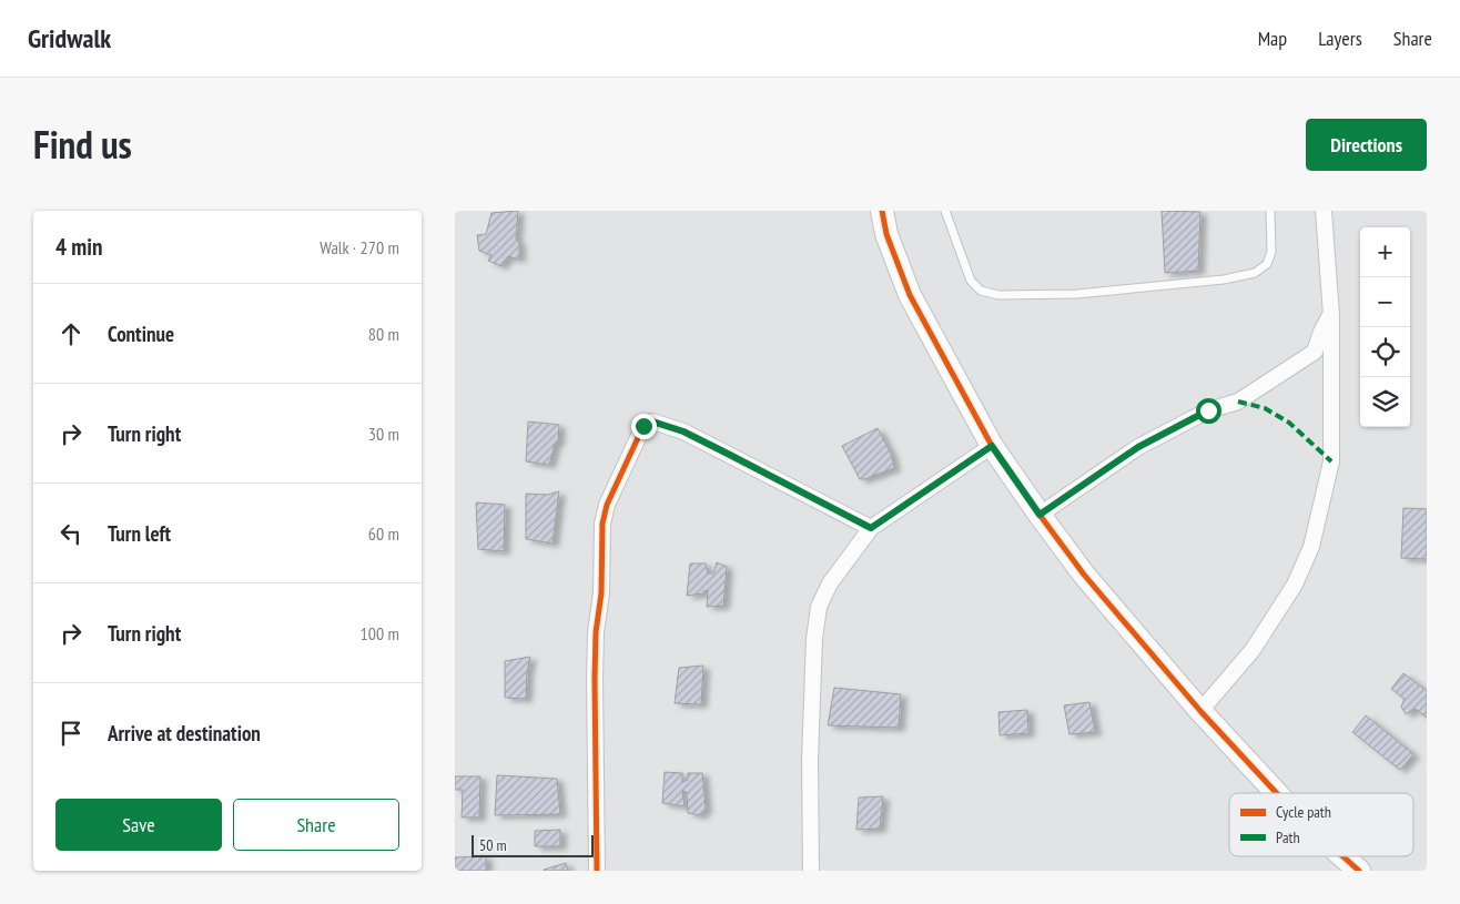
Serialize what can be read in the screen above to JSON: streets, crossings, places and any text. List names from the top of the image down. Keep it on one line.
{"legend":["Cycle path","Path"],"scale_bar":"50 m","page":{"header":"Gridwalk","nav":["Map","Layers","Share"],"title":"Find us","buttons":["Directions",["Save","Share"]],"heading":["4 min","Walk · 270 m"],"map_buttons":["+","−"],"list":[["Continue","80 m"],["Turn right","30 m"],["Turn left","60 m"],["Turn right","100 m"],"Arrive at destination"],"scale":"50 m"}}
